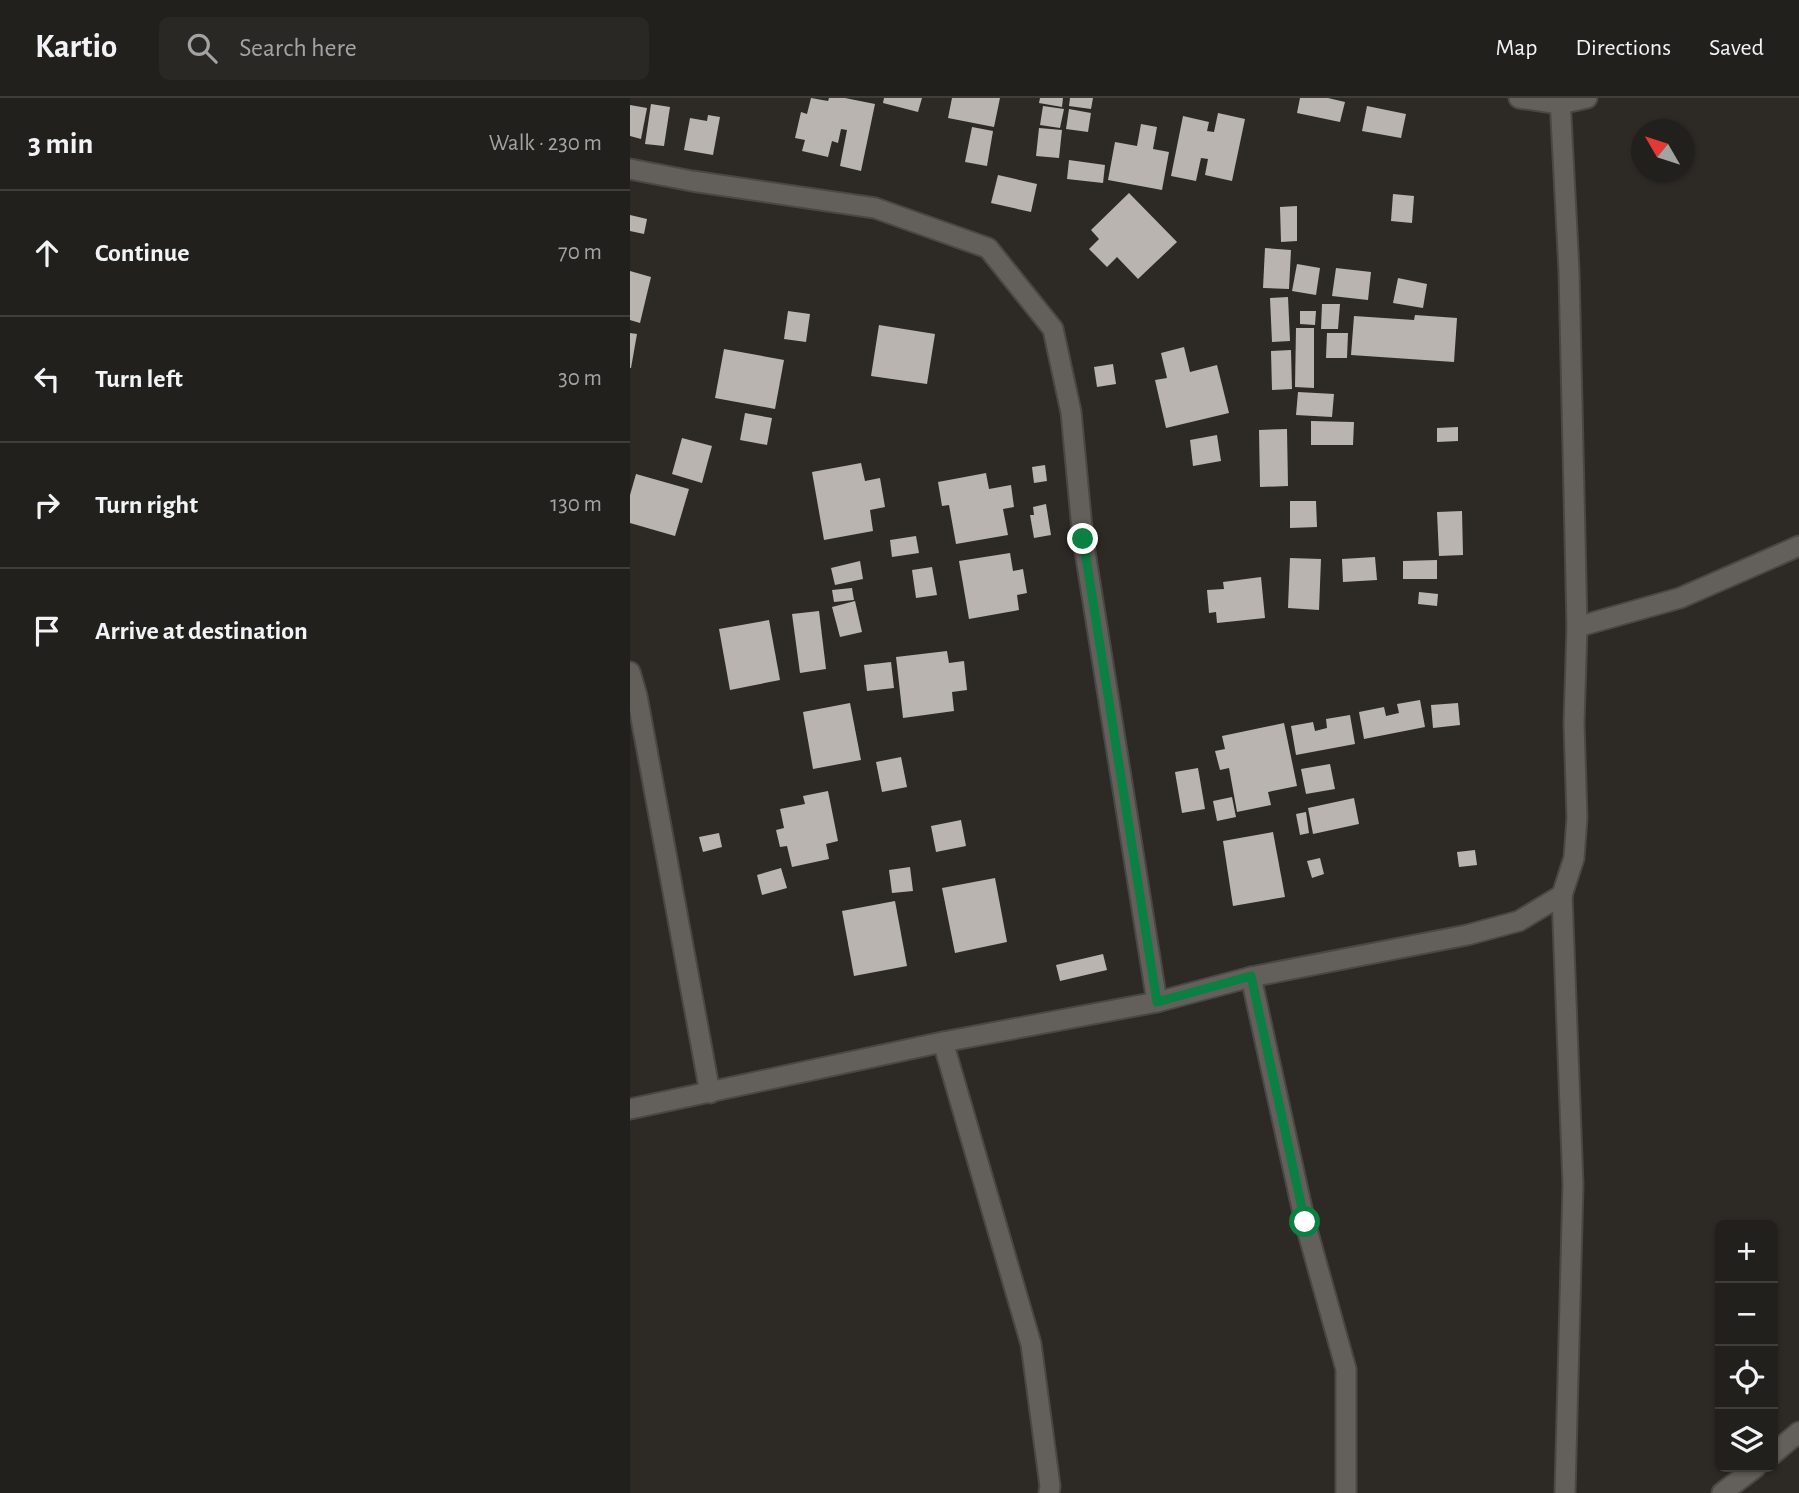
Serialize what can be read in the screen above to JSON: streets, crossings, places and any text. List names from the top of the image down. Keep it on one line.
{"north":"top left","page":{"header":"Kartio","search":"Search here","nav":["Map","Directions","Saved"],"heading":["3 min","Walk · 230 m"],"list":[["Continue","70 m"],["Turn left","30 m"],["Turn right","130 m"],"Arrive at destination"],"map_buttons":["+","−"]}}
